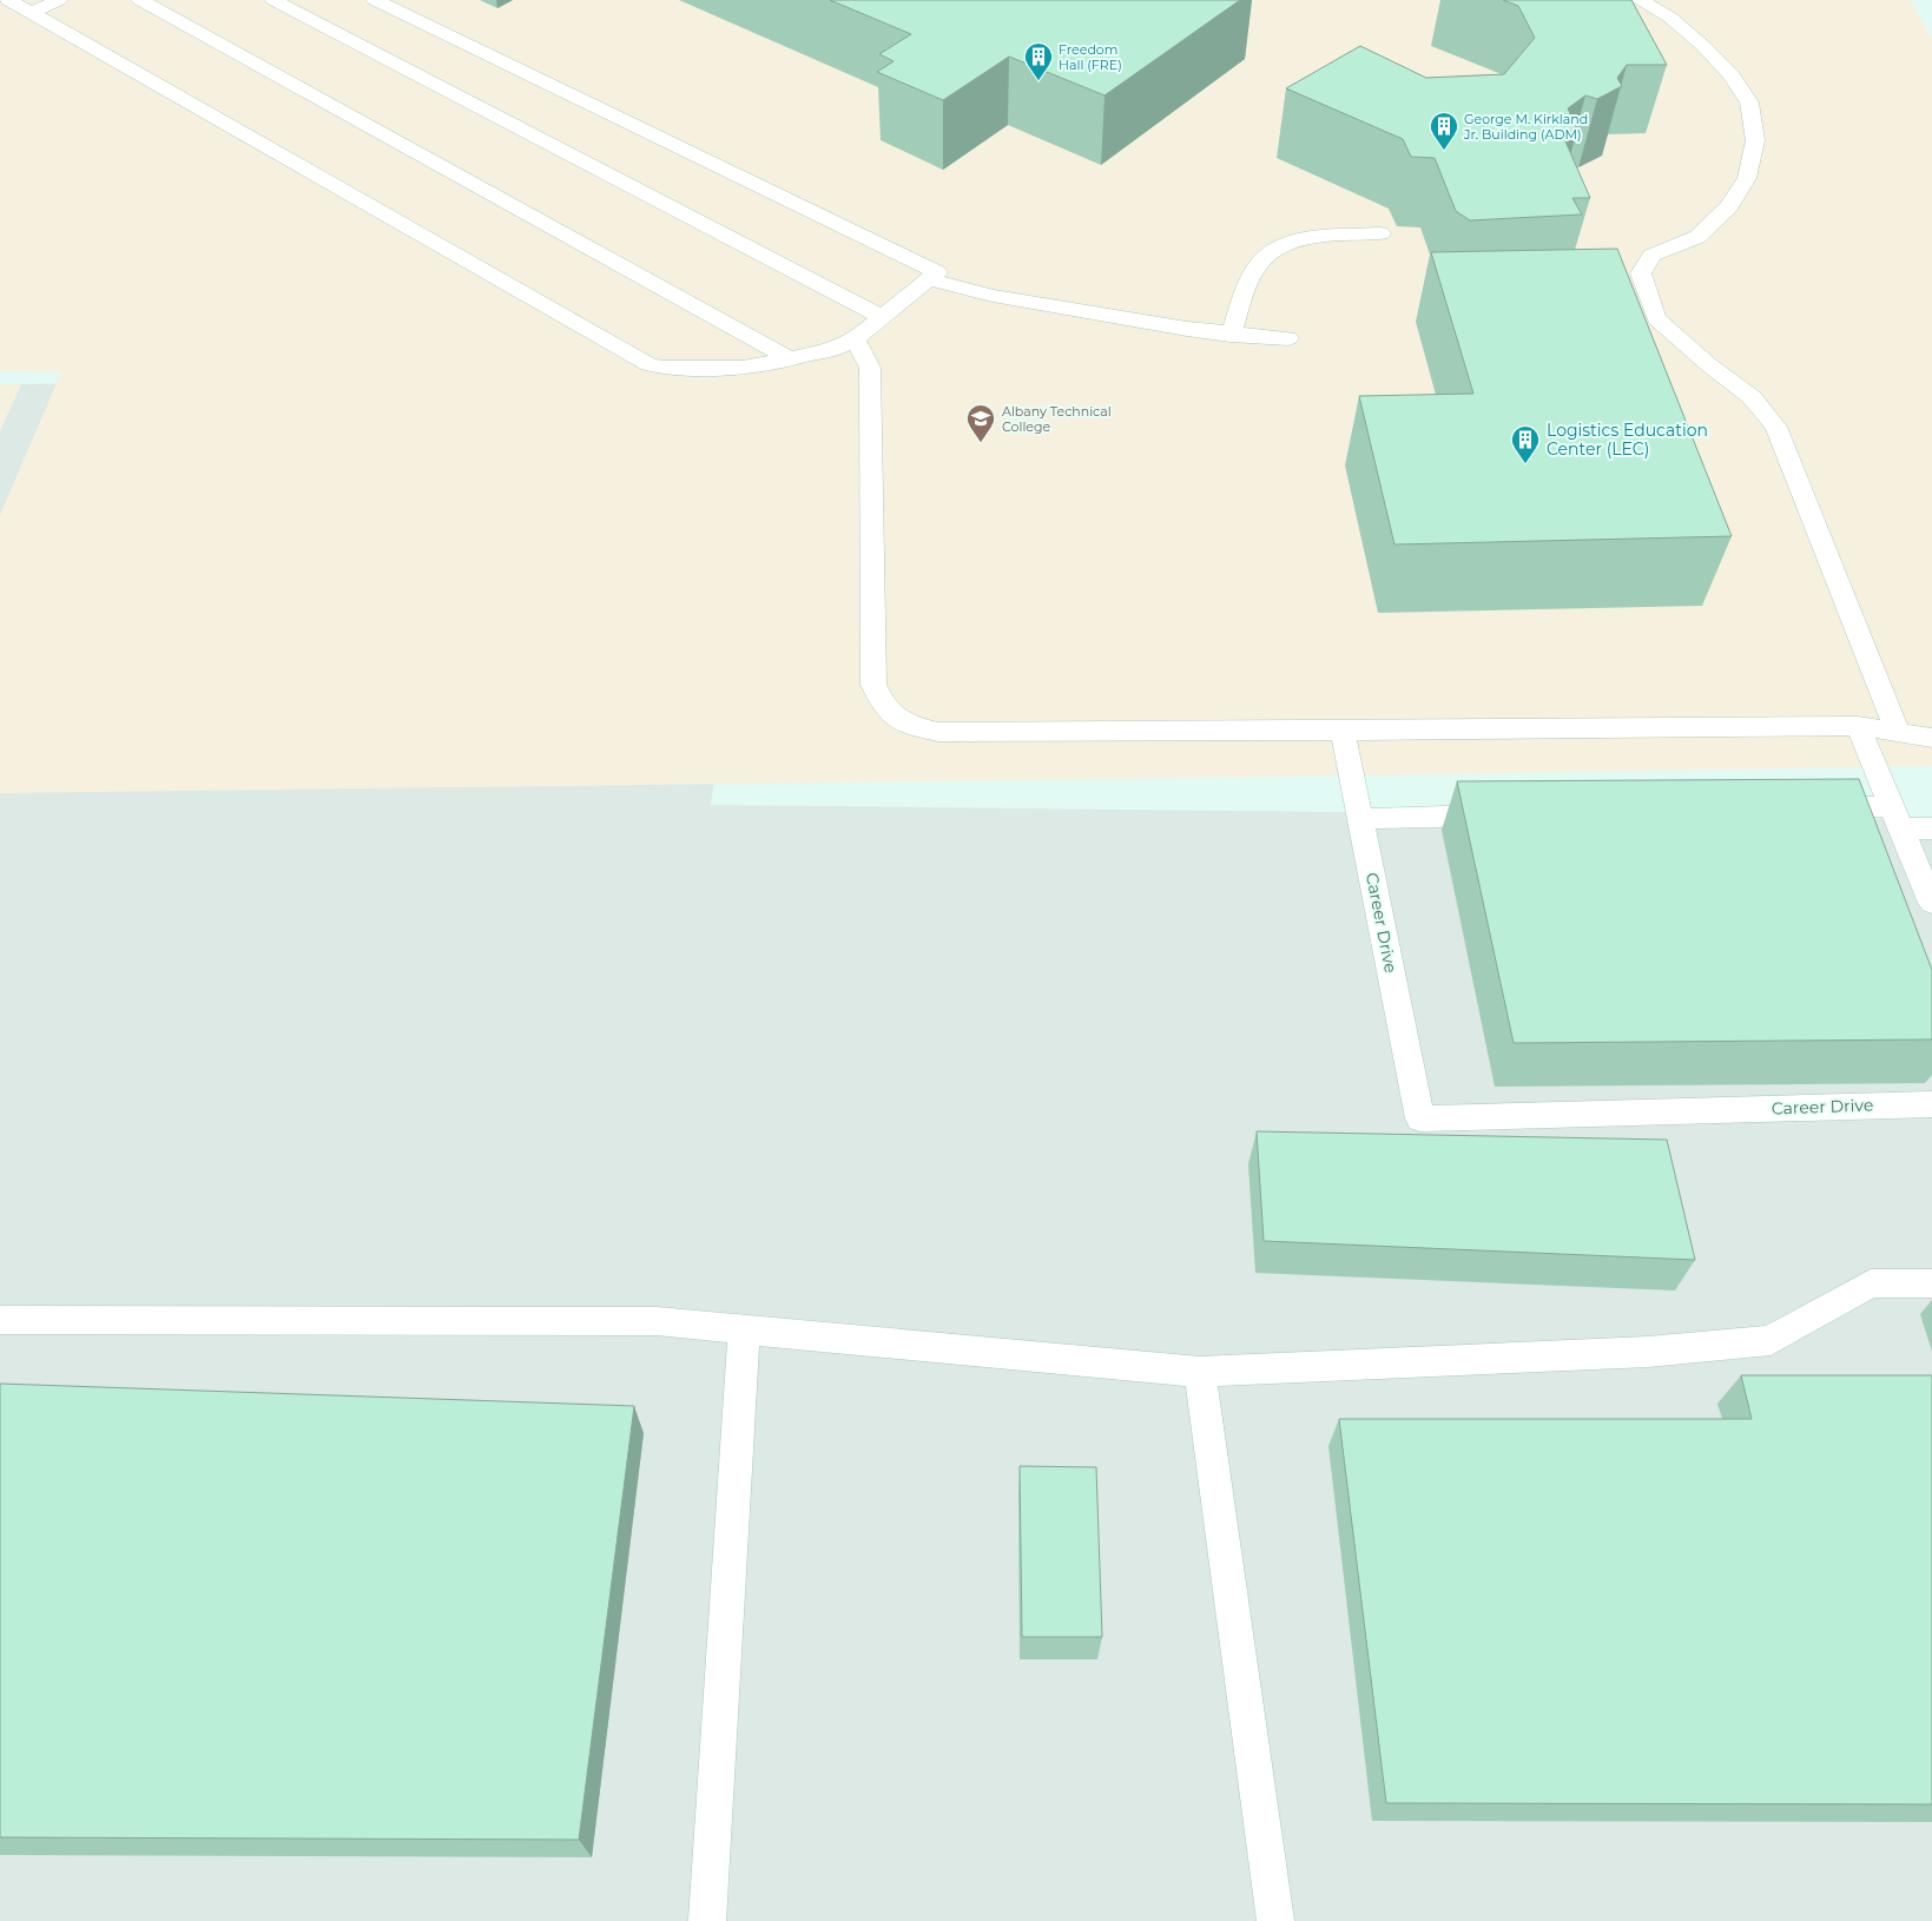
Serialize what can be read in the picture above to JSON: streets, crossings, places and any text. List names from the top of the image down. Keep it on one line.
{"streets":{"lane":["Career Drive"]},"places":{"building":["Freedom Hall (FRE)","George M. Kirkland Jr. Building (ADM)","Logistics Education Center (LEC)"],"school or university":["Albany Technical College"]}}
